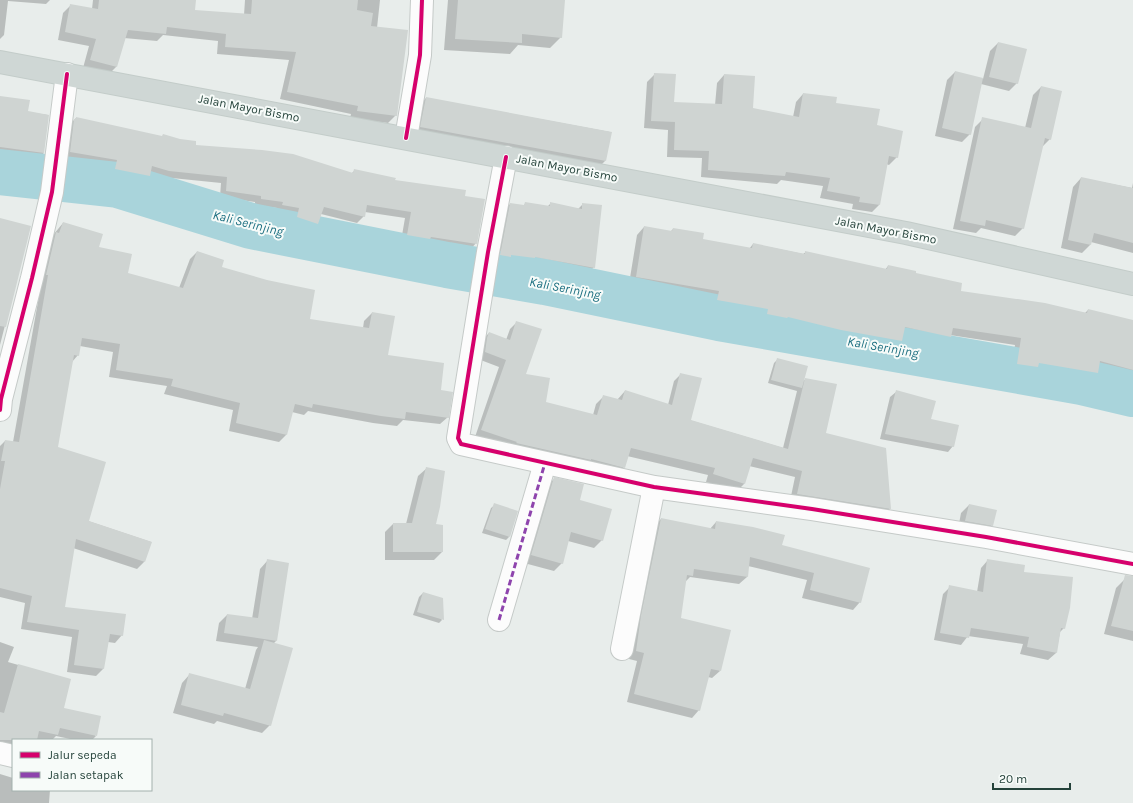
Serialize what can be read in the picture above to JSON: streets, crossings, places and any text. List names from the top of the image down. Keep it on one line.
{"streets":{"main road":["Jalan Mayor Bismo"]},"water":["Kali Serinjing"],"legend":["Jalur sepeda","Jalan setapak"],"scale_bar":"20 m"}
